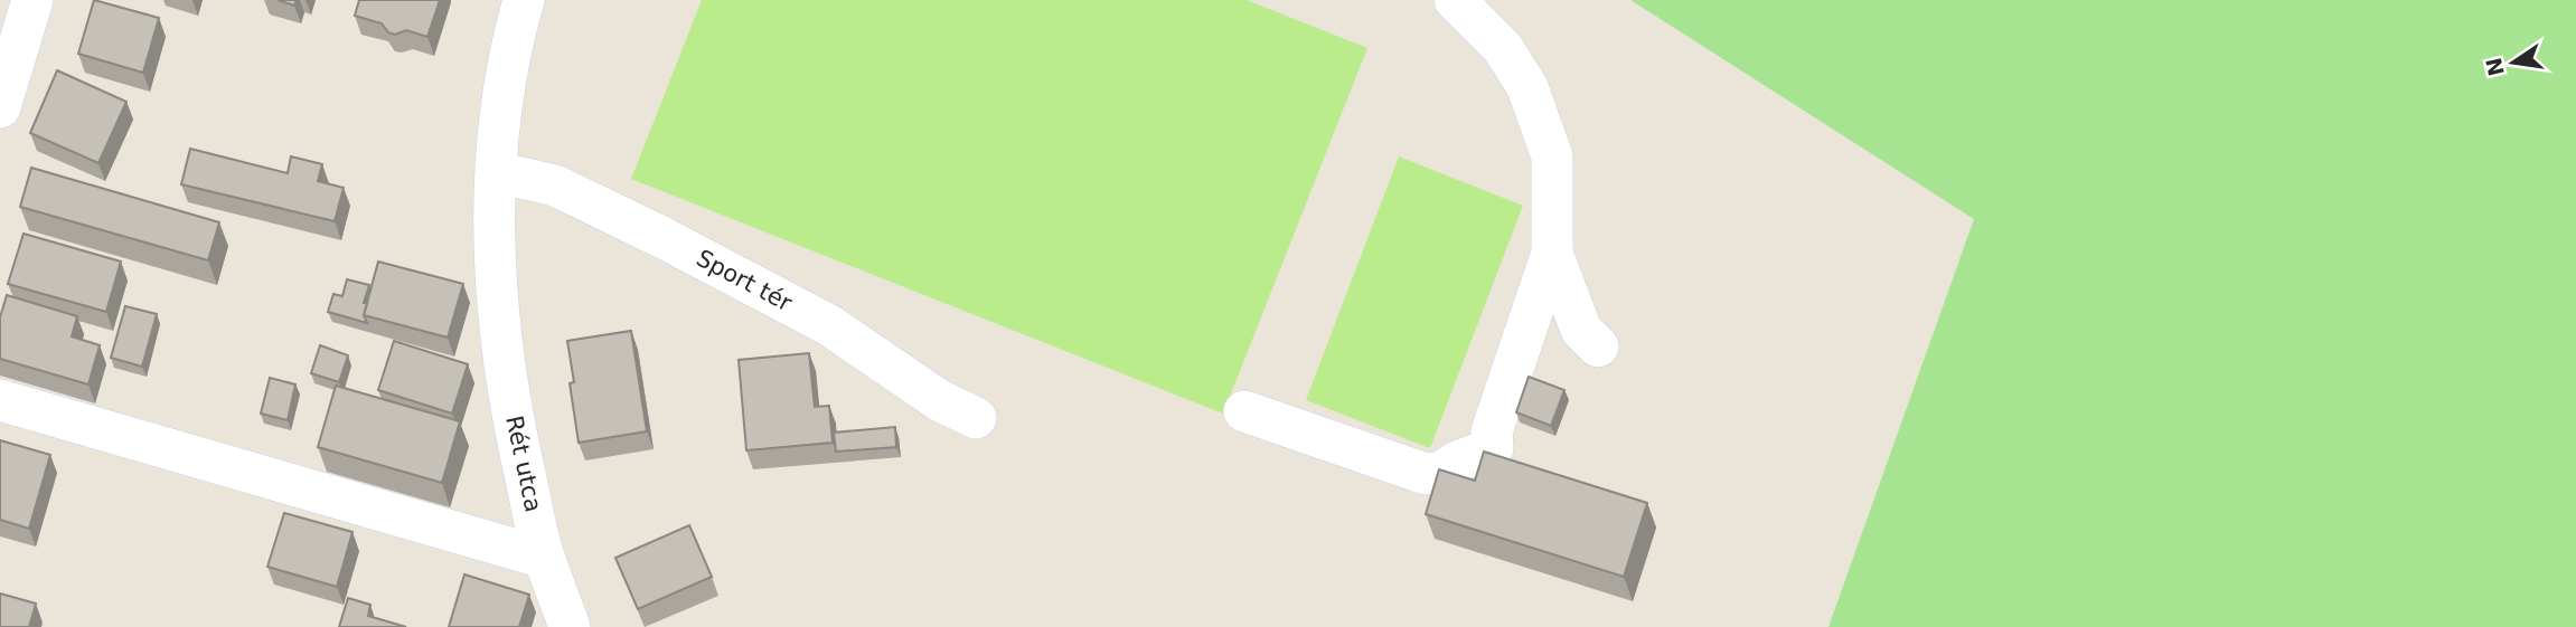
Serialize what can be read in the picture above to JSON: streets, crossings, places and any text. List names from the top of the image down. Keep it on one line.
{"streets":{"street":["Sport tér","Rét utca"]},"crossings":[["Sport tér","Rét utca"]],"north":"left"}
